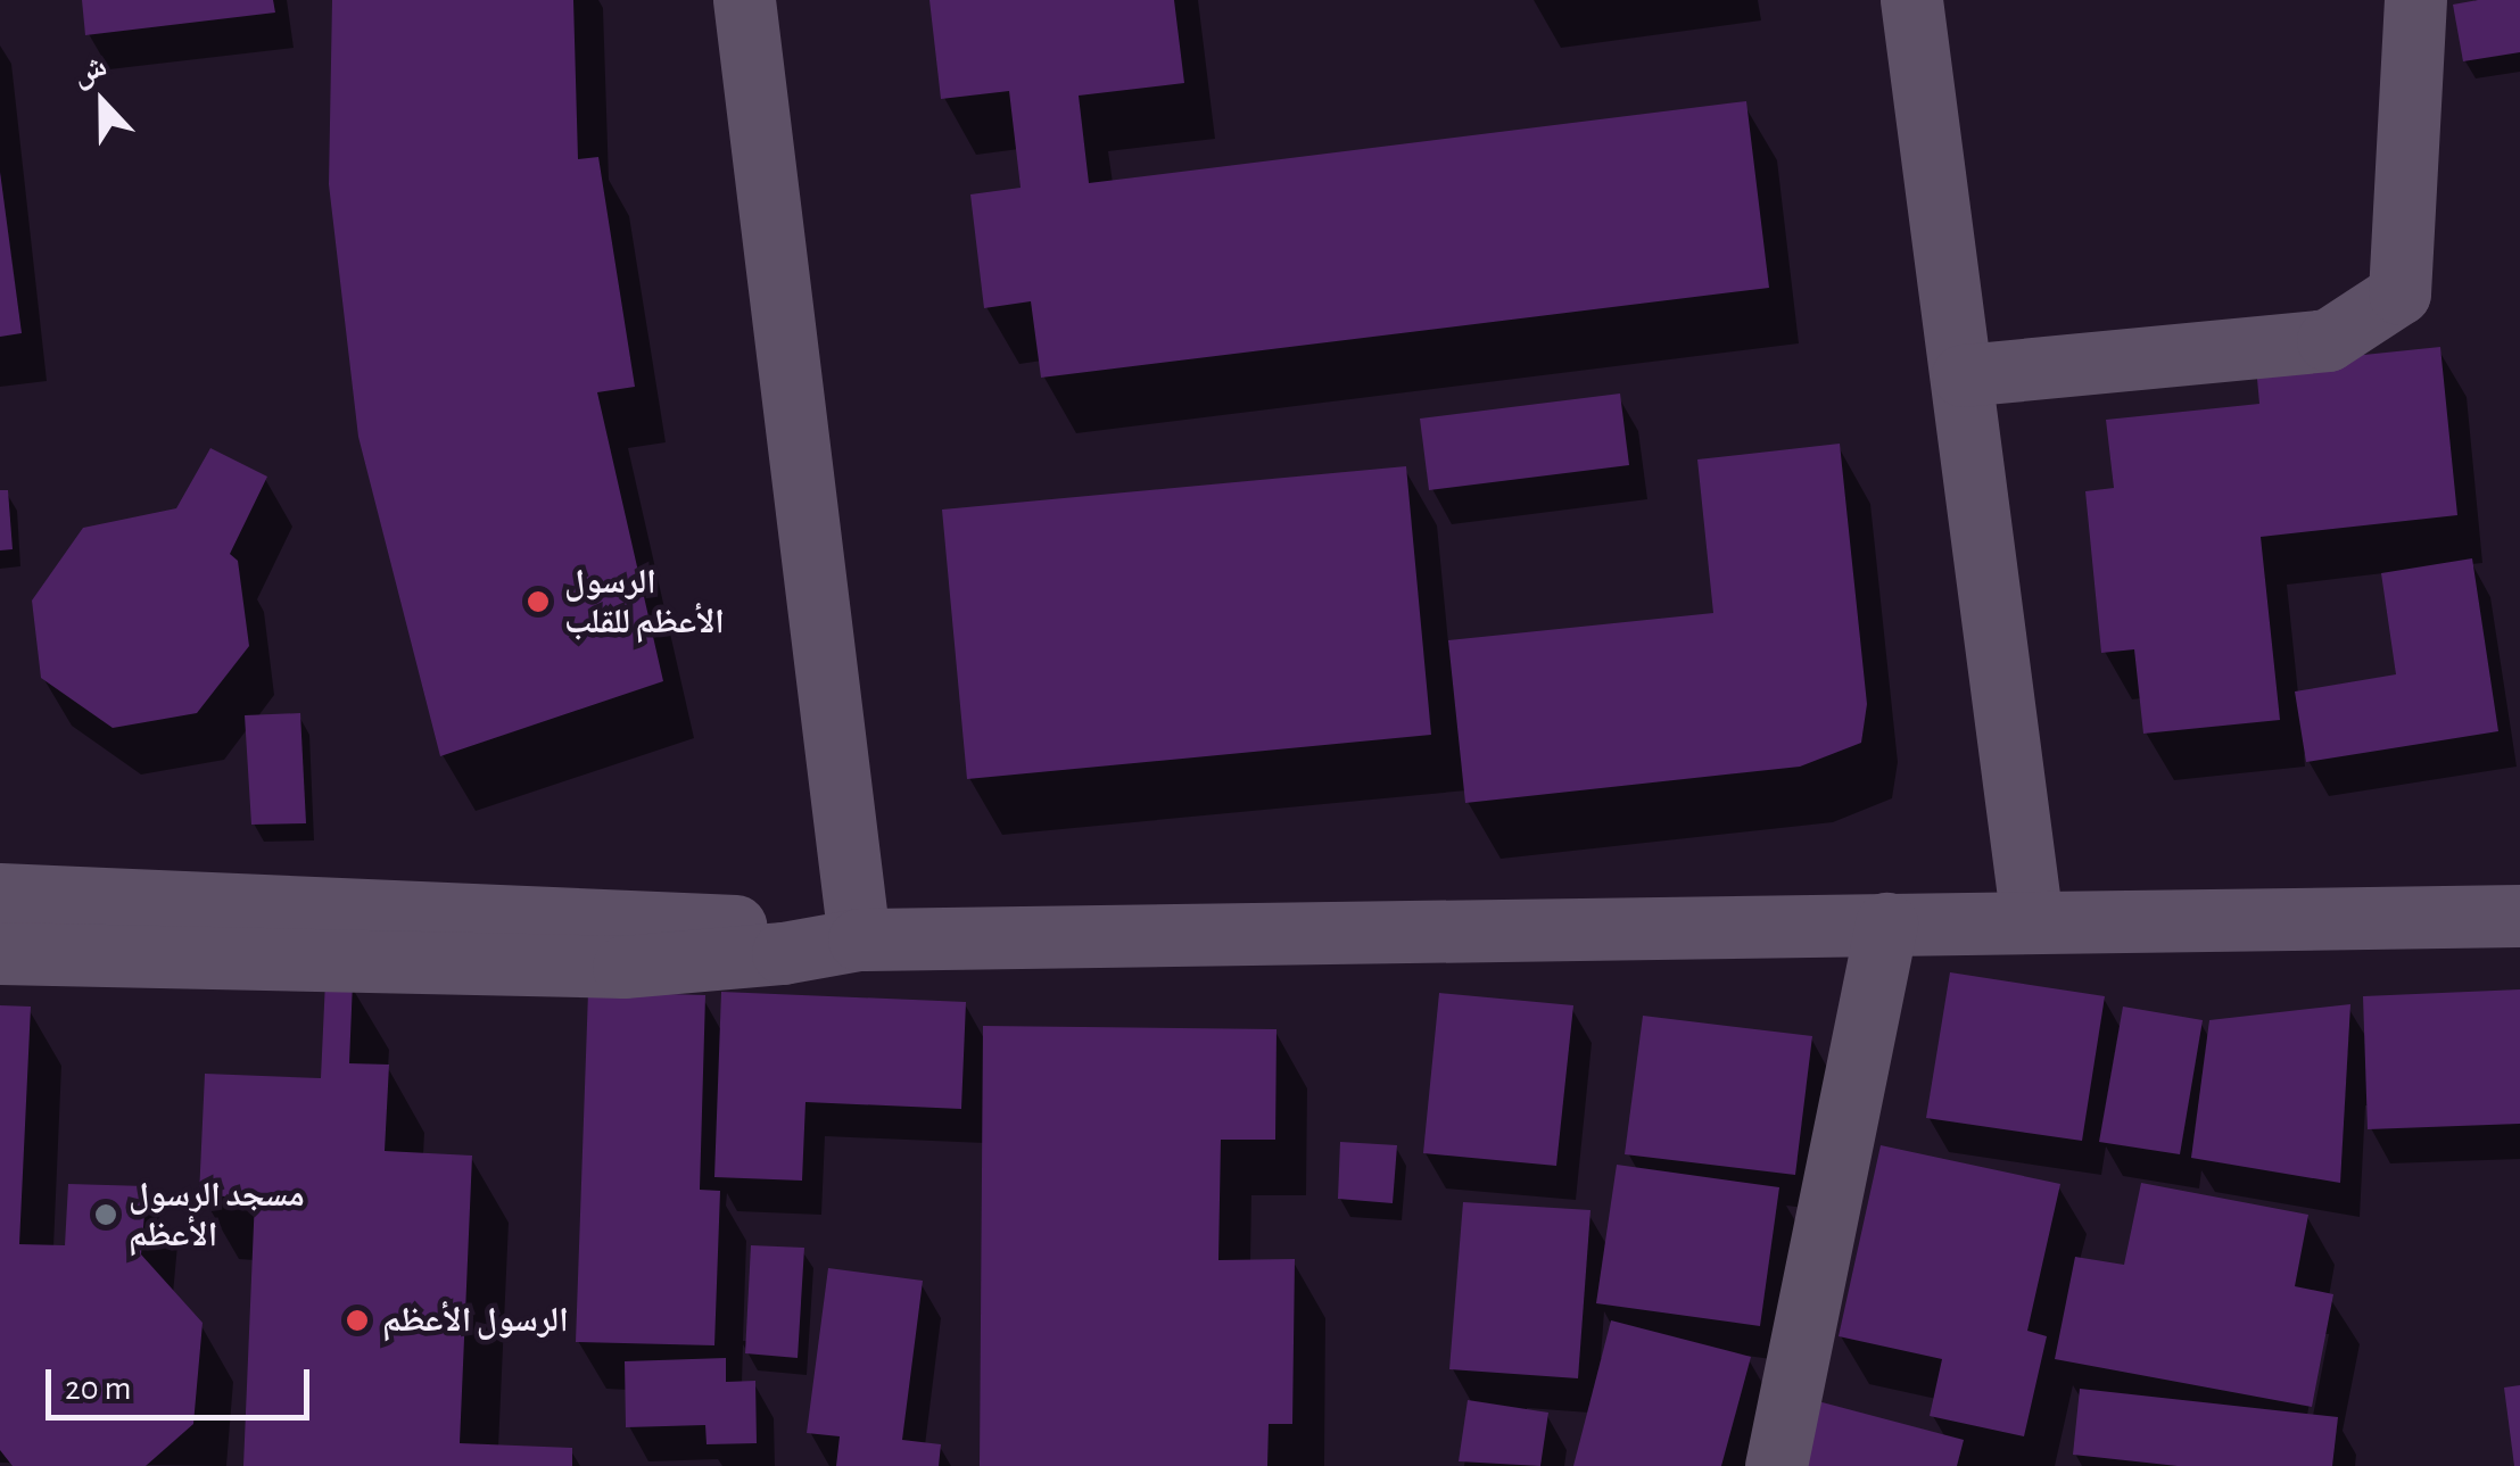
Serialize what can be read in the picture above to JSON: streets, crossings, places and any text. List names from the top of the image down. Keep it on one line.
{"places":["الرسول الأعظم للقلب","مسجد الرسول الأعظم","الرسول الأعظم"],"scale_bar":"20 m","north":"top"}
